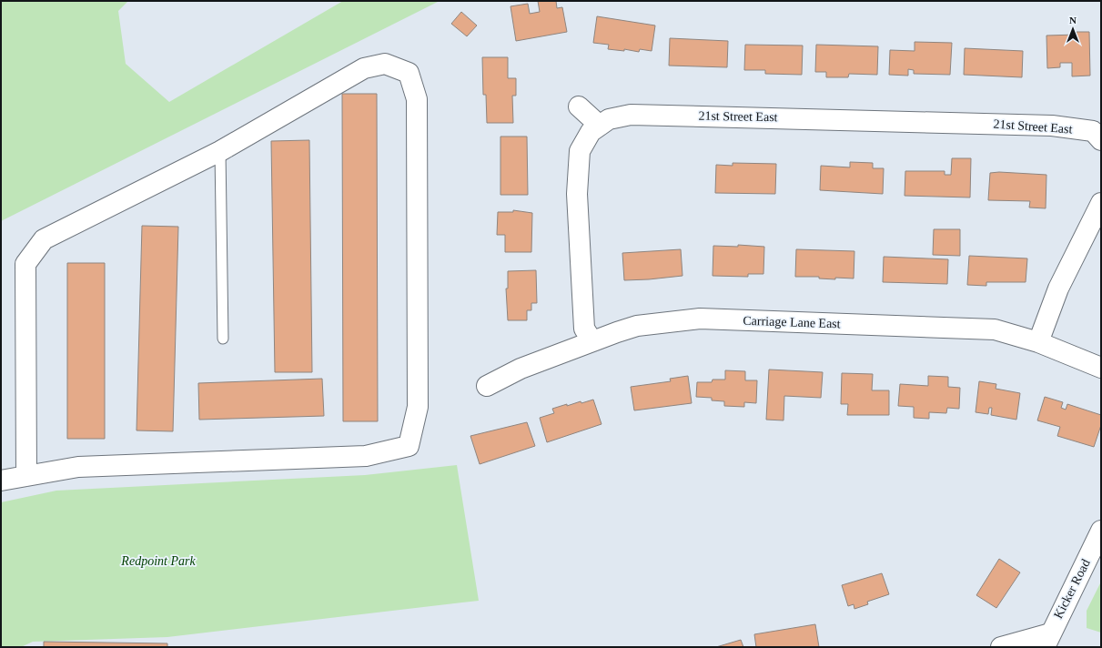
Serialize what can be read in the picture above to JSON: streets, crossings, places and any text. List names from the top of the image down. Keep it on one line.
{"streets":{"street":["21st Street East","Carriage Lane East","Kicker Road"]},"crossings":[["21st Street East","Carriage Lane East"]],"parks":["Redpoint Park"],"north":"top"}
